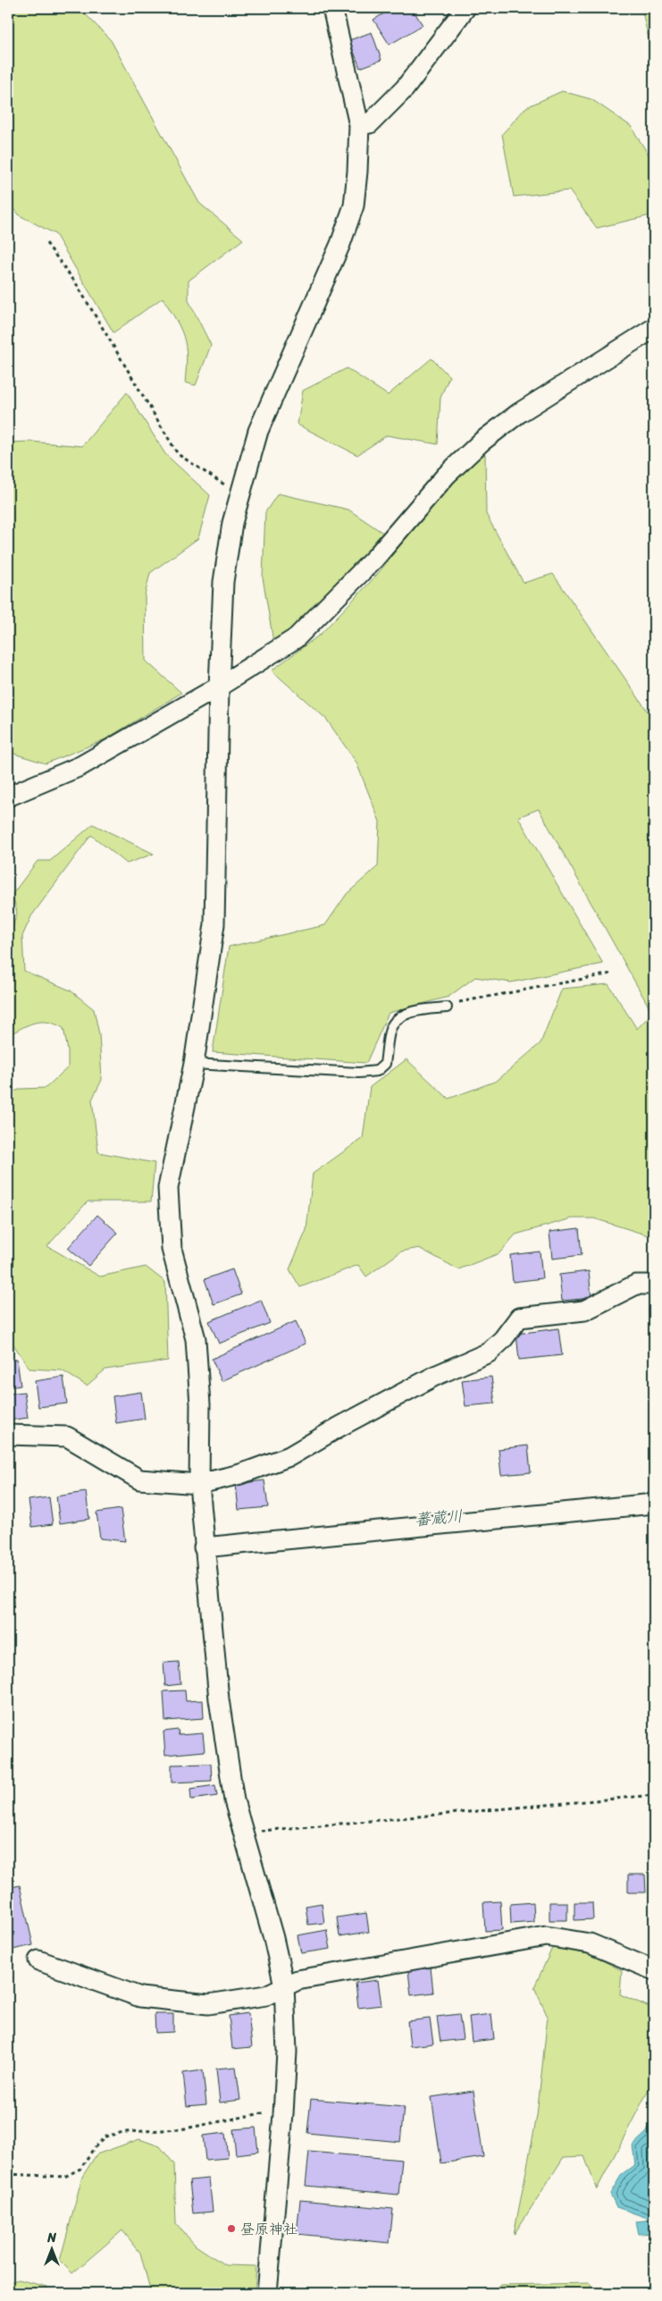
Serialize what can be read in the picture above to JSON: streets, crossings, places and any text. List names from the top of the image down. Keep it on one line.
{"water":["蕃蔵川"],"places":["昼原神社"],"north":"top"}
